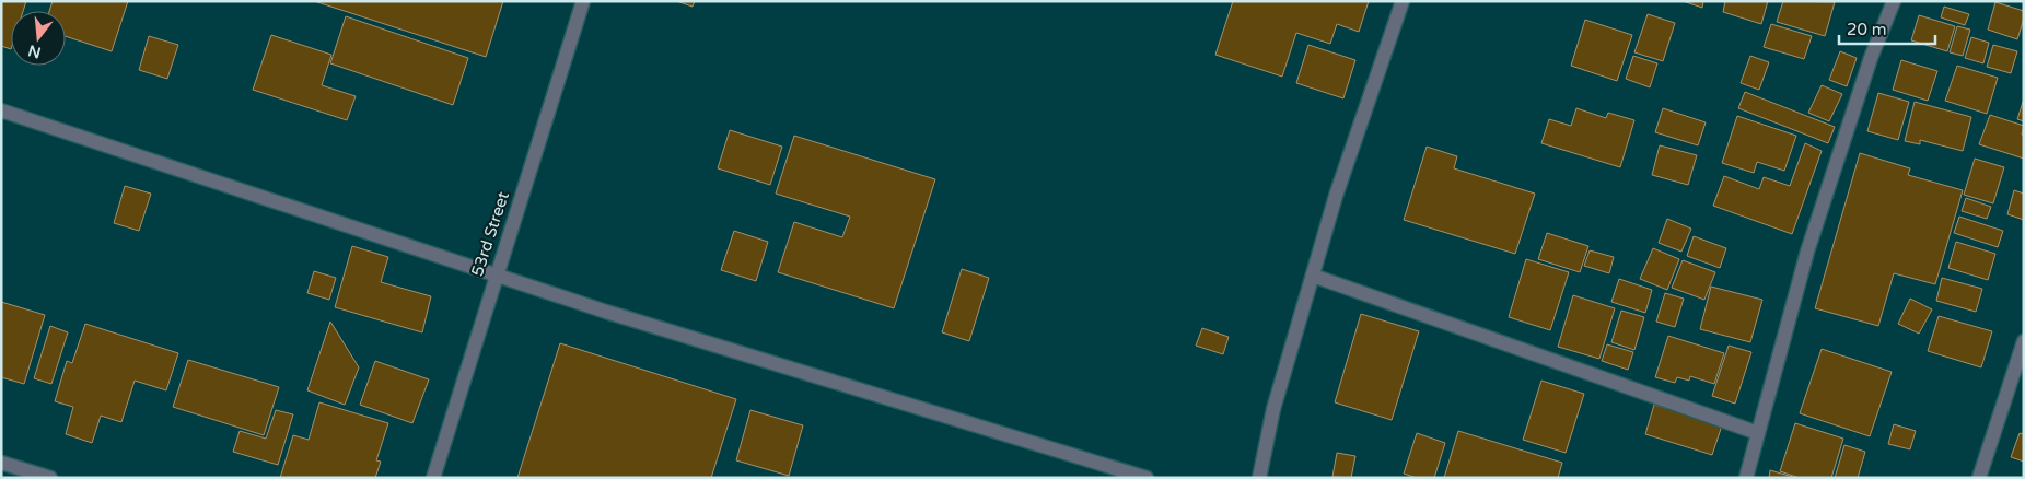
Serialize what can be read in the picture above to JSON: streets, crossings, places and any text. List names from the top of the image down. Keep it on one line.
{"streets":{"street":["53rd Street"]},"scale_bar":"20 m","north":"bottom"}
